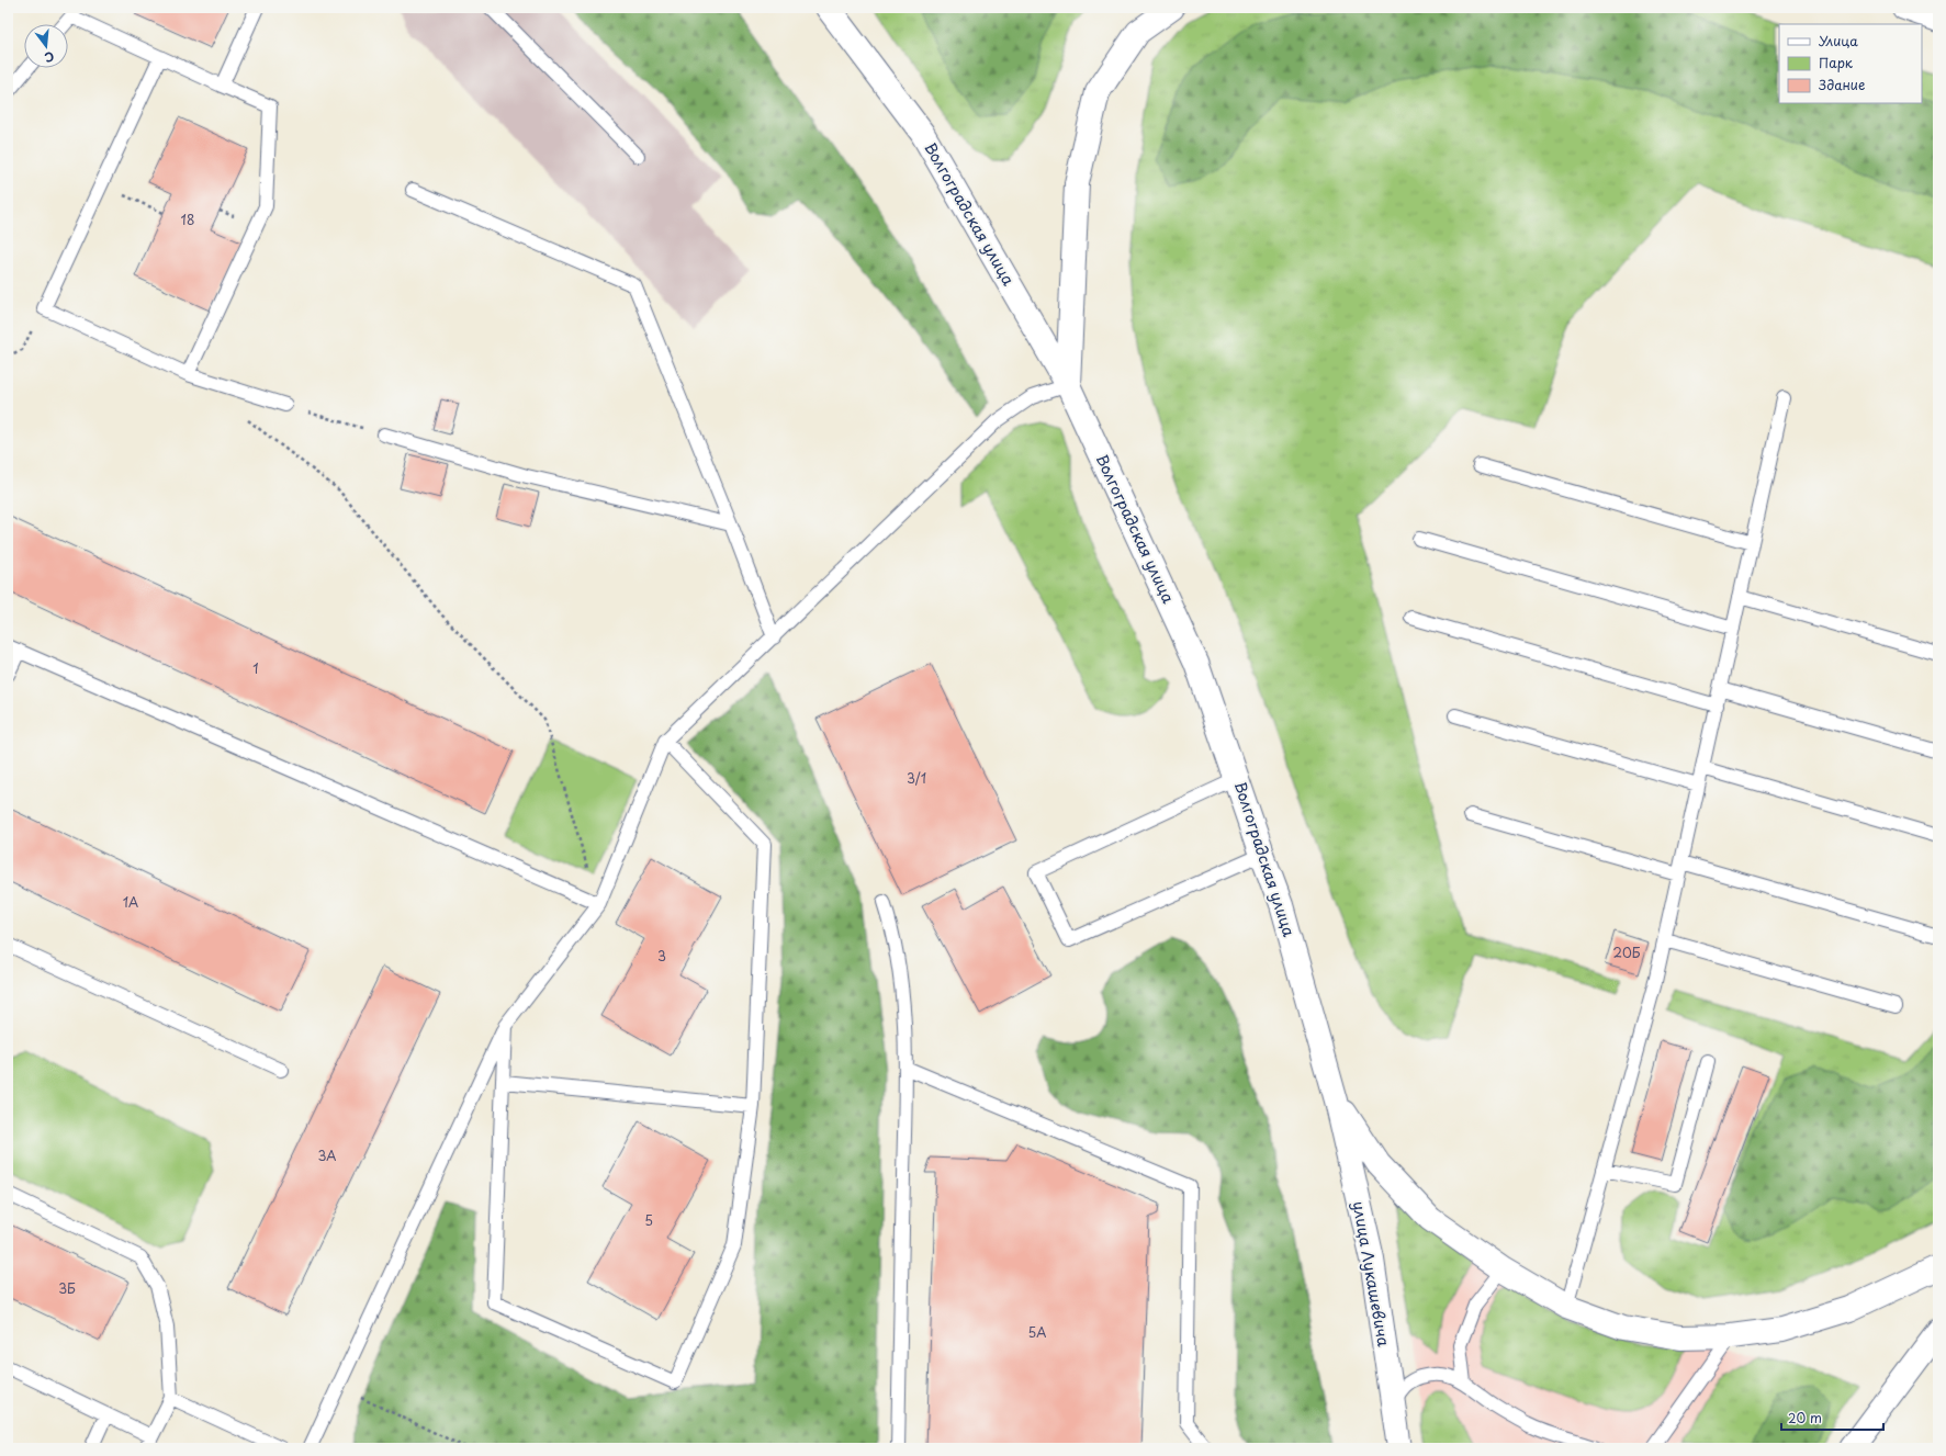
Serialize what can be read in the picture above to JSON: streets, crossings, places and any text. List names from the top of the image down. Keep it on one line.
{"streets":{"main road":["Волгоградская улица","улица Лукашевича"]},"crossings":[["Волгоградская улица","улица Лукашевича"]],"house_numbers":["18","1","3/1","1А","20Б","3","3А","5","3Б","5А"],"legend":["Улица","Парк","Здание"],"scale_bar":"20 m","north":"bottom"}
